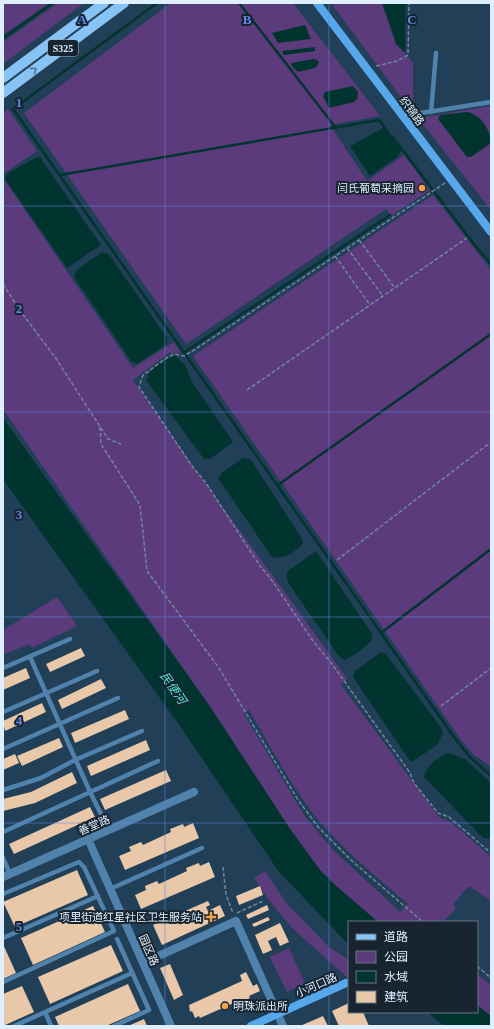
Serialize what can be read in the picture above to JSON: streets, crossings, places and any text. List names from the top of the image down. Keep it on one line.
{"streets":{"main road":["S325"],"street":["织锦路","善堂路","园区路","小河口路"]},"crossings":[["善堂路","园区路"]],"water":["民便河"],"places":{"other":["闫氏葡萄采摘园","明珠派出所"],"health":["项里街道红星社区卫生服务站"]},"legend":["道路","公园","水域","建筑"],"grid":{"columns":["A","B","C"],"rows":["1","2","3","4","5"]}}
